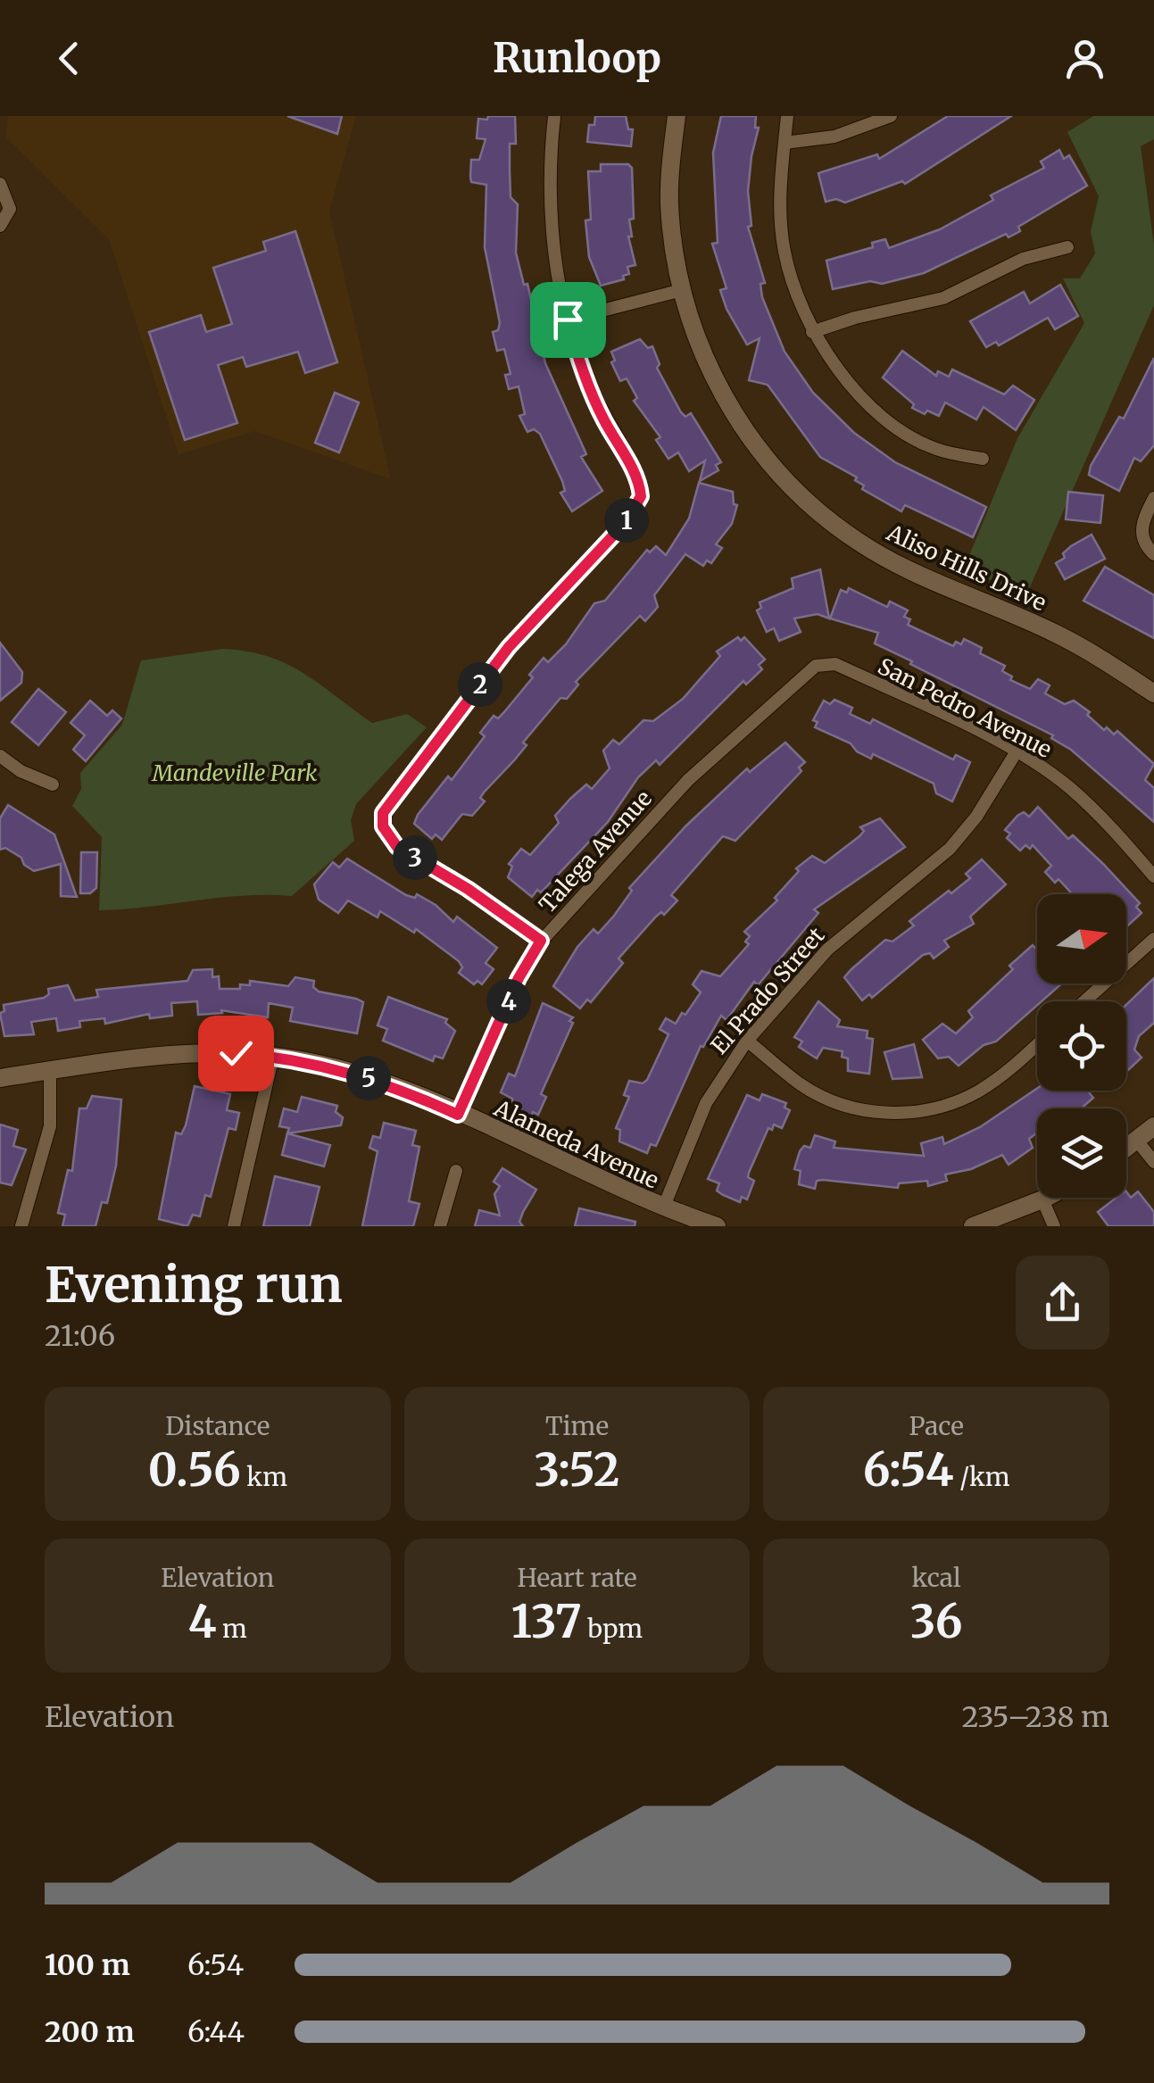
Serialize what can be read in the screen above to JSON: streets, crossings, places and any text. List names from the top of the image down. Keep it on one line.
{"streets":{"street":["Aliso Hills Drive","San Pedro Avenue","Talega Avenue","El Prado Street","Alameda Avenue"]},"crossings":[["San Pedro Avenue","Talega Avenue"],["San Pedro Avenue","El Prado Street"],["Talega Avenue","Alameda Avenue"],["El Prado Street","Alameda Avenue"]],"parks":["Mandeville Park"],"north":"right","page":{"header":"Runloop","pins":["1","2","3","4","5"],"heading":["Evening run","21:06"],"stats":[["Distance","0.56 km"],["Time","3:52"],["Pace","6:54 /km"],["Elevation","4 m"],["Heart rate","137 bpm"],["kcal","36"]],"chart":["Elevation","235–238 m"],"list":[{"name":"100 m","note":"6:54"},{"name":"200 m","note":"6:44"}]}}
